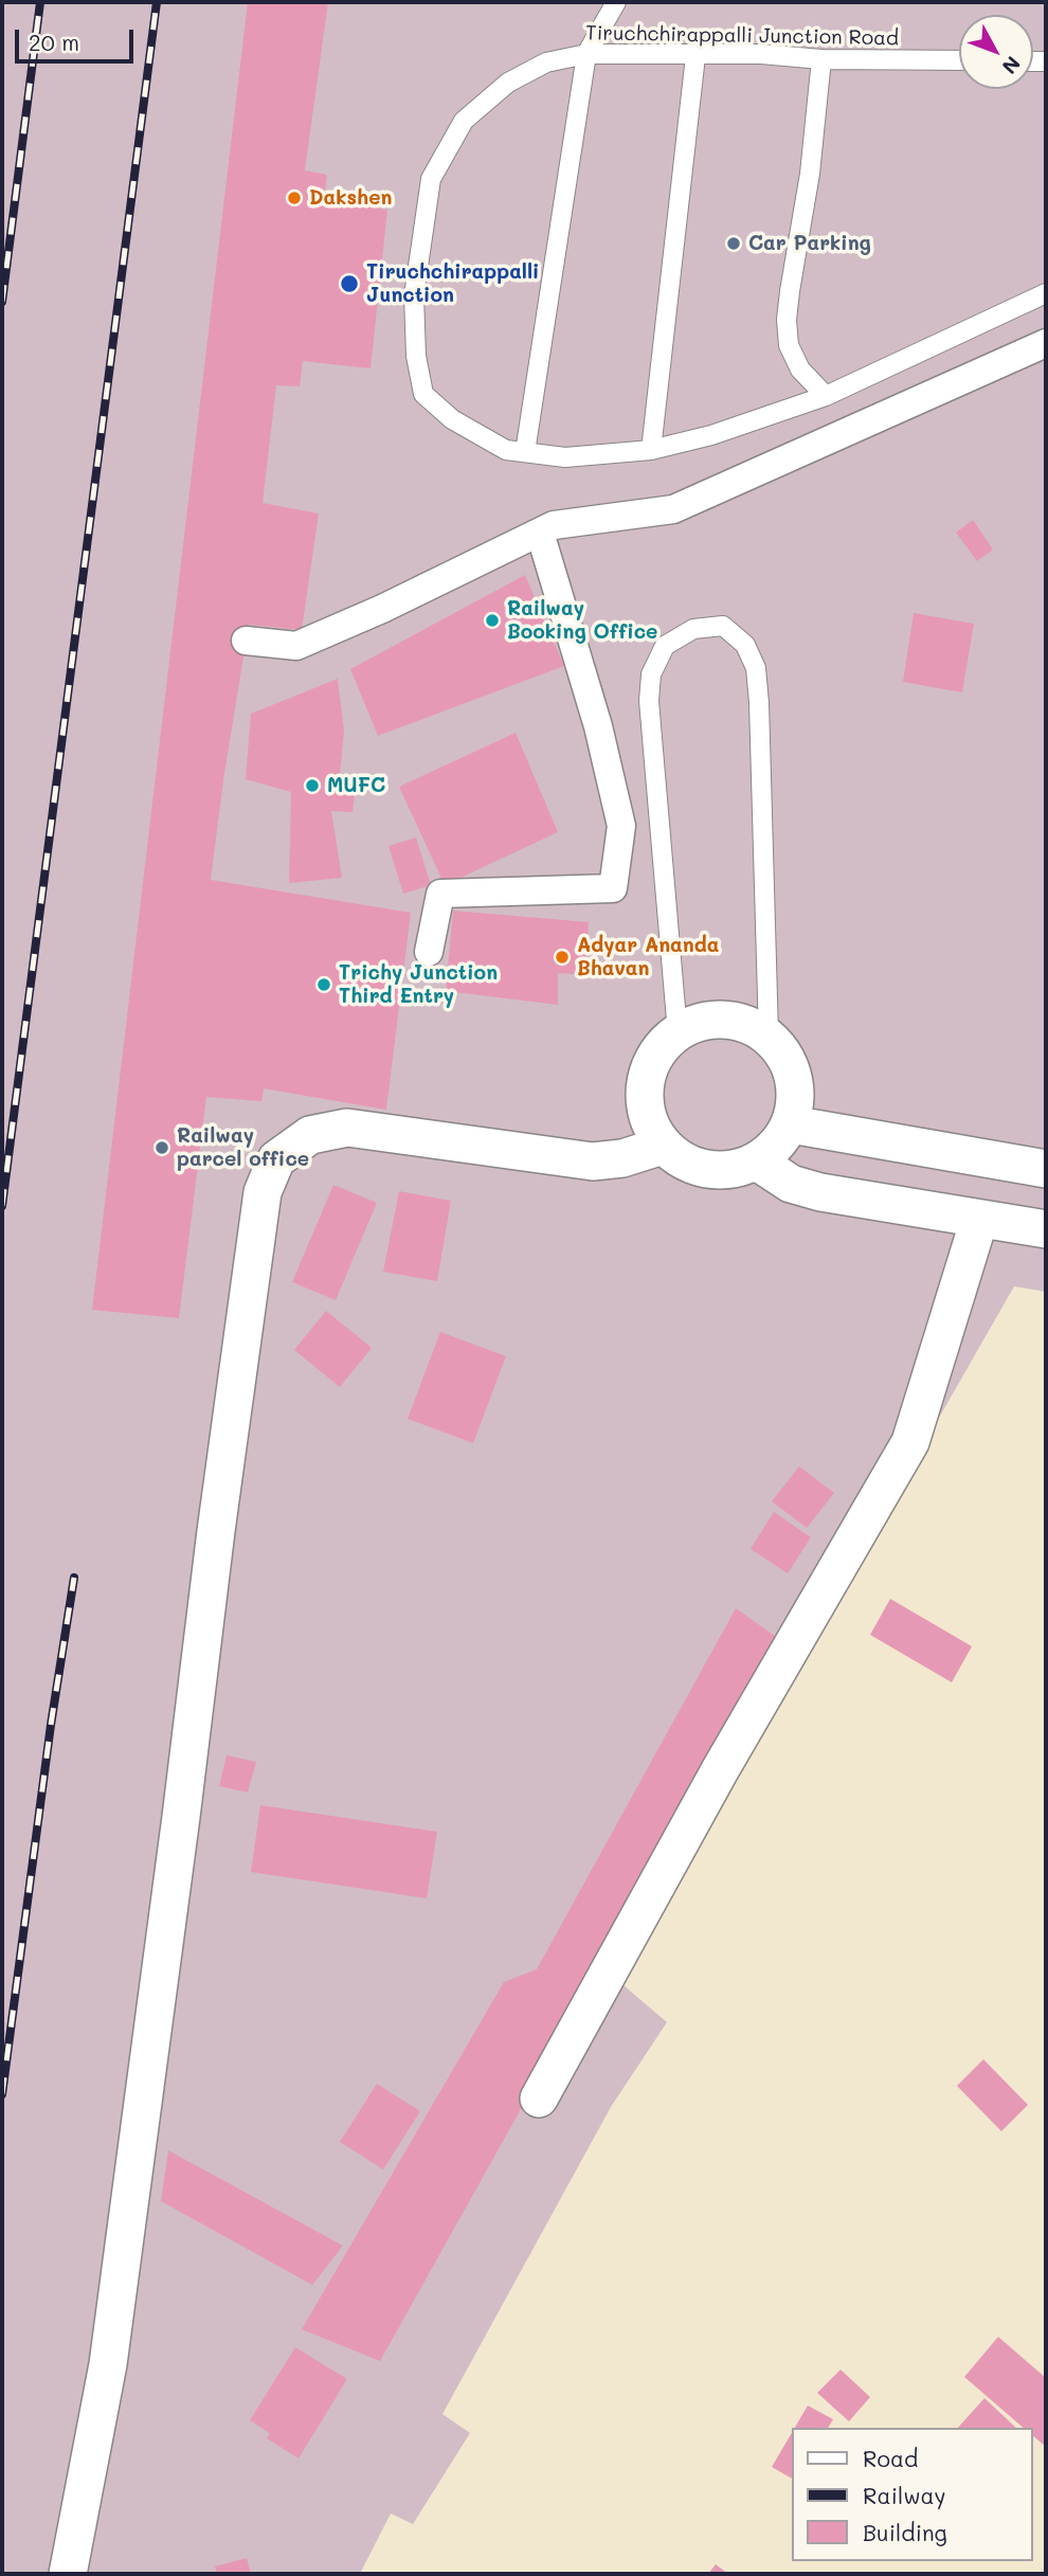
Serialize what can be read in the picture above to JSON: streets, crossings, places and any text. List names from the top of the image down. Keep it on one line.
{"streets":{"lane":["Tiruchchirappalli Junction Road"]},"places":["Dakshen","Car Parking","Tiruchchirappalli Junction","Railway Booking Office","MUFC","Adyar Ananda Bhavan","Trichy Junction Third Entry","Railway parcel office"],"legend":["Road","Railway","Building"],"scale_bar":"20 m","north":"bottom right"}
